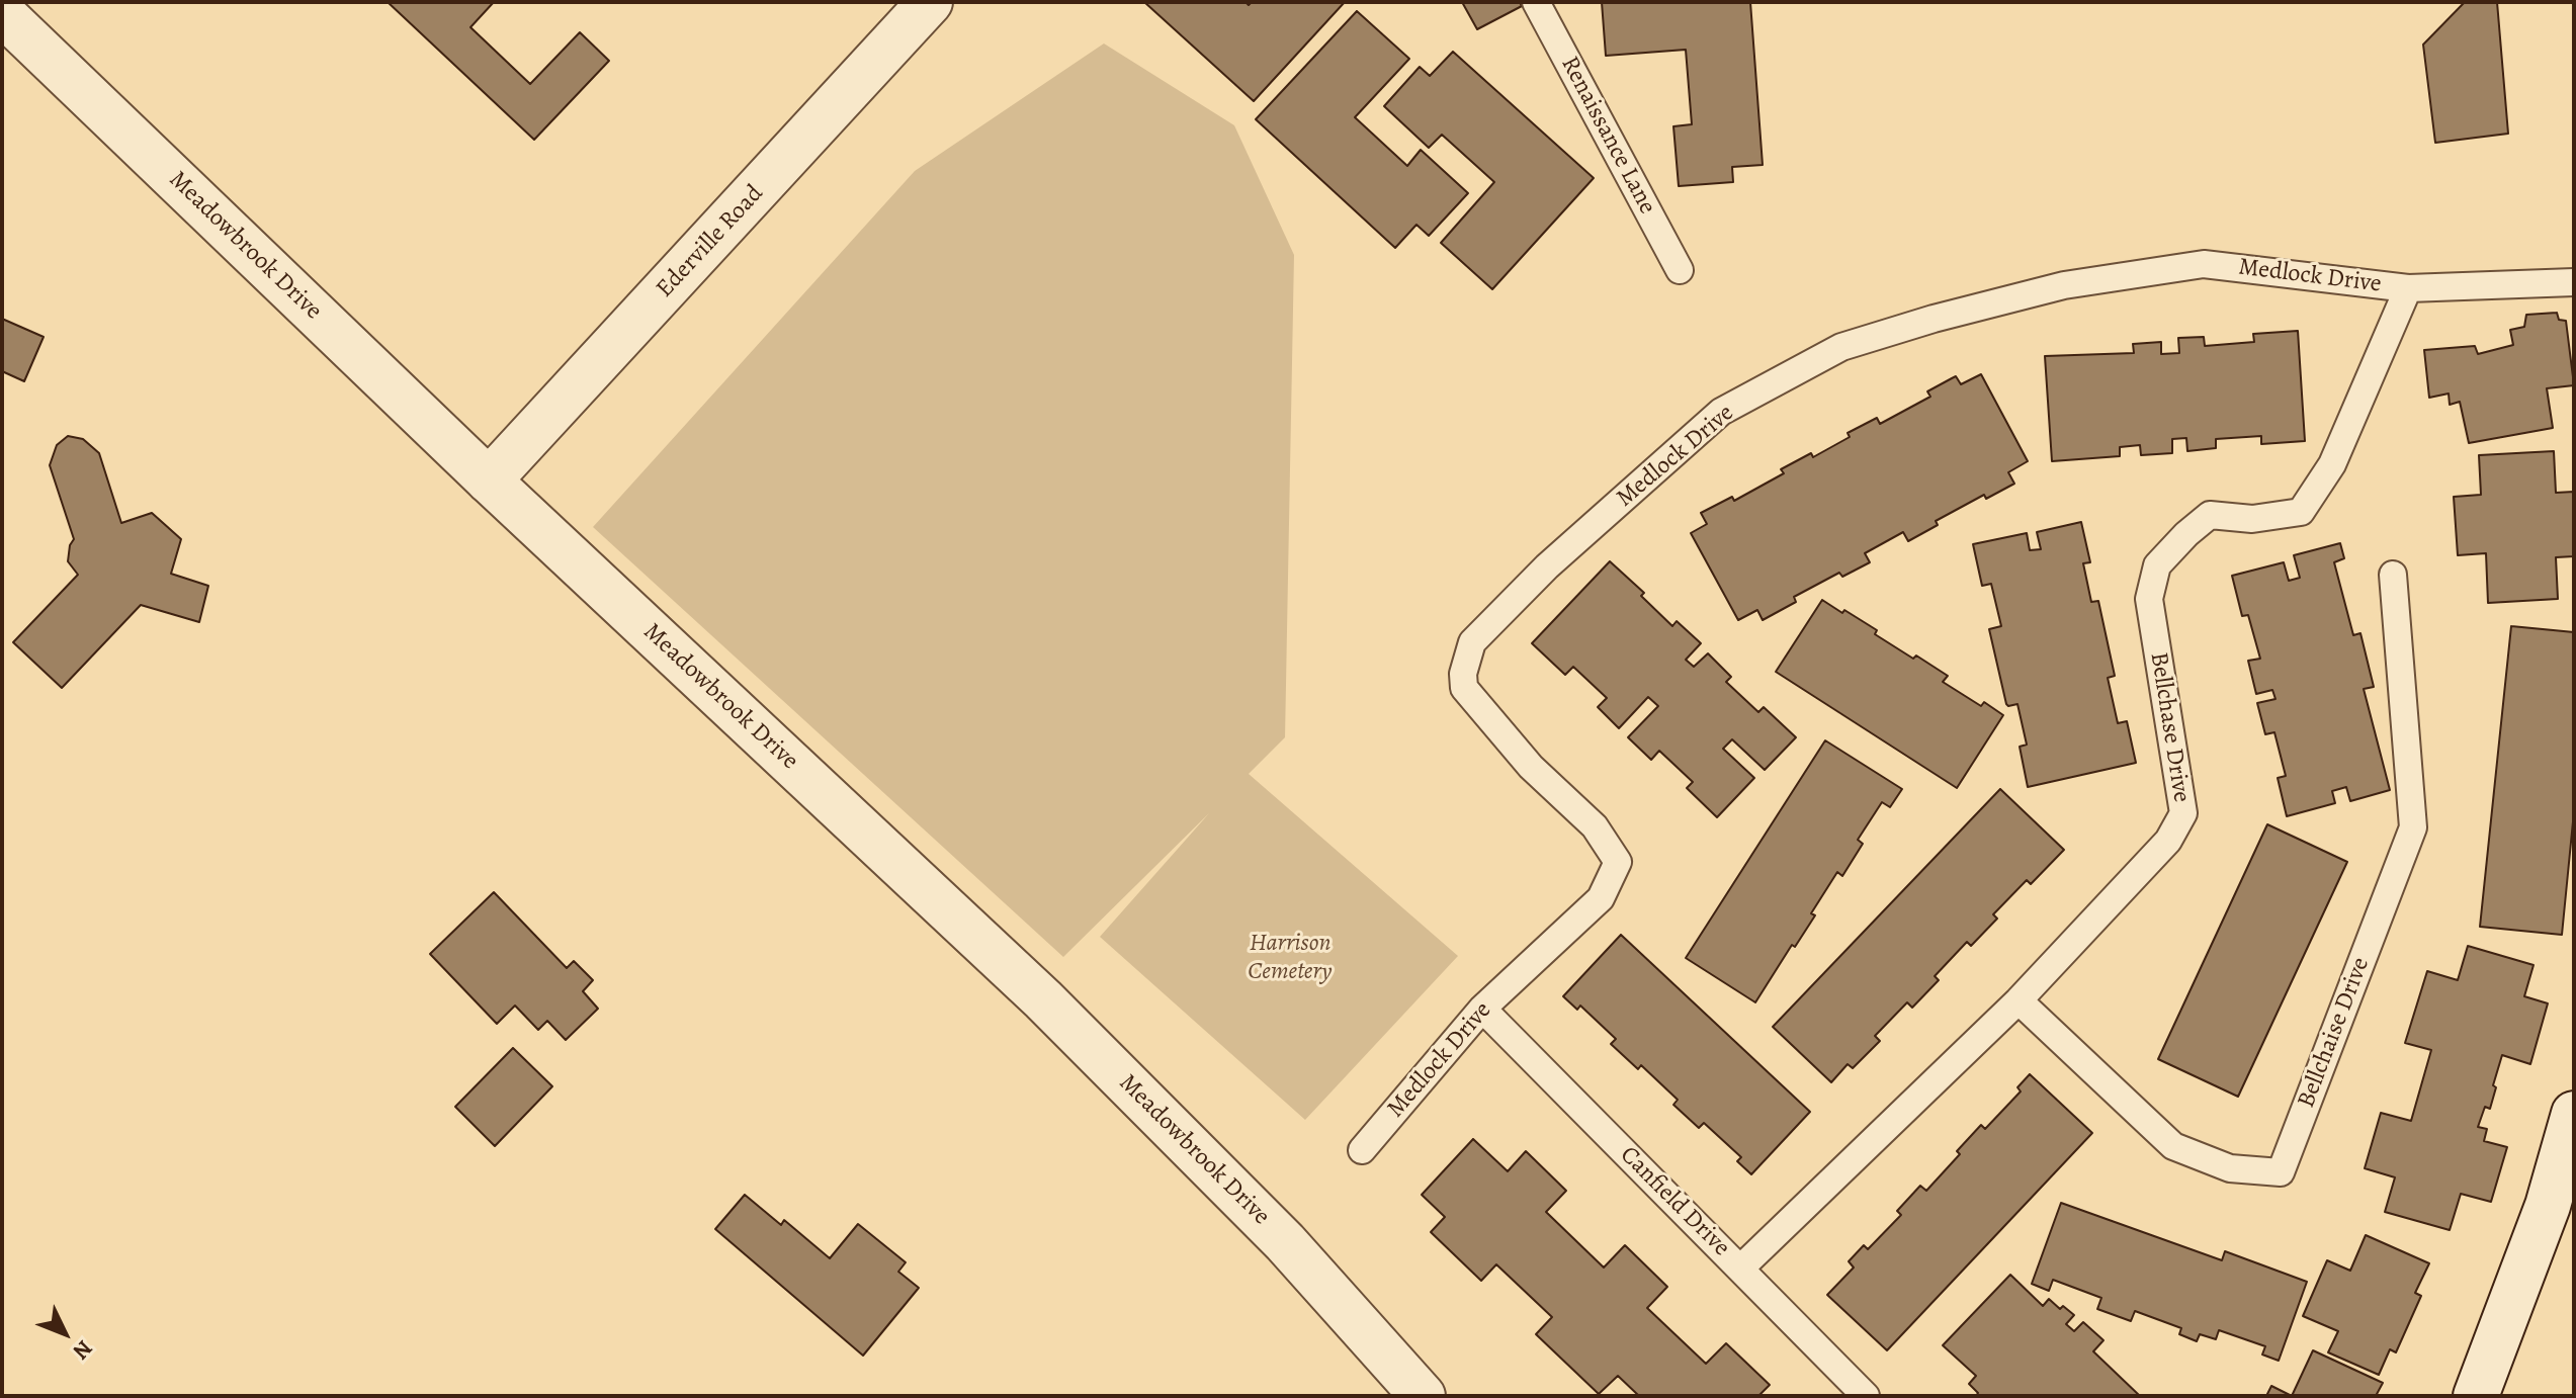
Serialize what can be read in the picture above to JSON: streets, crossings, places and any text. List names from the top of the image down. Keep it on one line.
{"streets":{"street":["Ederville Road","Meadowbrook Drive"],"lane":["Renaissance Lane","Medlock Drive","Bellchase Drive","Bellchaise Drive","Canfield Drive"]},"crossings":[["Ederville Road","Meadowbrook Drive"],["Medlock Drive","Bellchase Drive"],["Medlock Drive","Canfield Drive"],["Bellchase Drive","Bellchaise Drive"],["Bellchase Drive","Canfield Drive"]],"parks":["Harrison Cemetery"],"north":"bottom right"}
